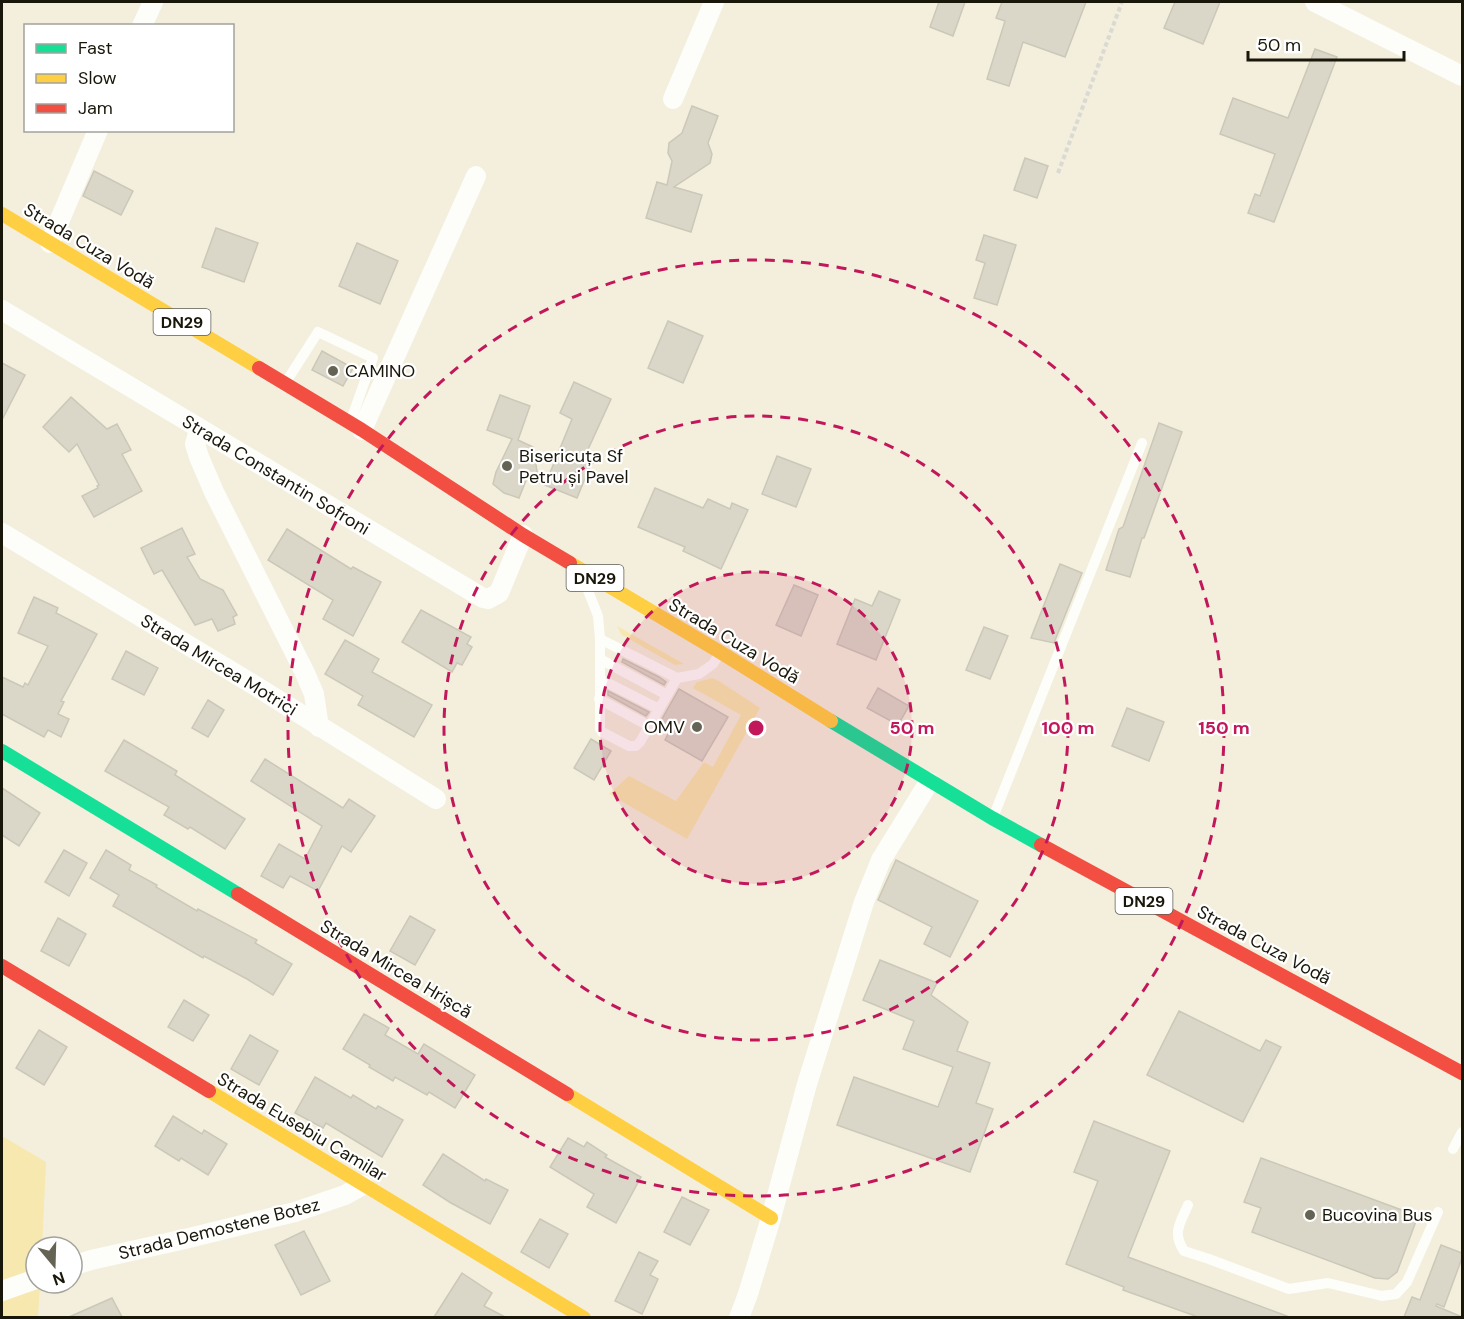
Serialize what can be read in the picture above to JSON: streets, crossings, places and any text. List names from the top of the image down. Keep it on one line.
{"streets":{"main road":["Strada Cuza Vodă","DN29","Strada Mircea Hrișcă","Strada Eusebiu Camilar"],"street":["Strada Constantin Sofroni","Strada Mircea Motrici","Strada Demostene Botez"]},"crossings":[["Strada Cuza Vodă","Strada Constantin Sofroni"],["Strada Eusebiu Camilar","Strada Demostene Botez"]],"places":["CAMINO","Bisericuța Sf Petru și Pavel","OMV","Bucovina Bus"],"legend":["Fast","Slow","Jam"],"scale_bar":"50 m","north":"bottom","rings":["50 m","100 m","150 m"]}
